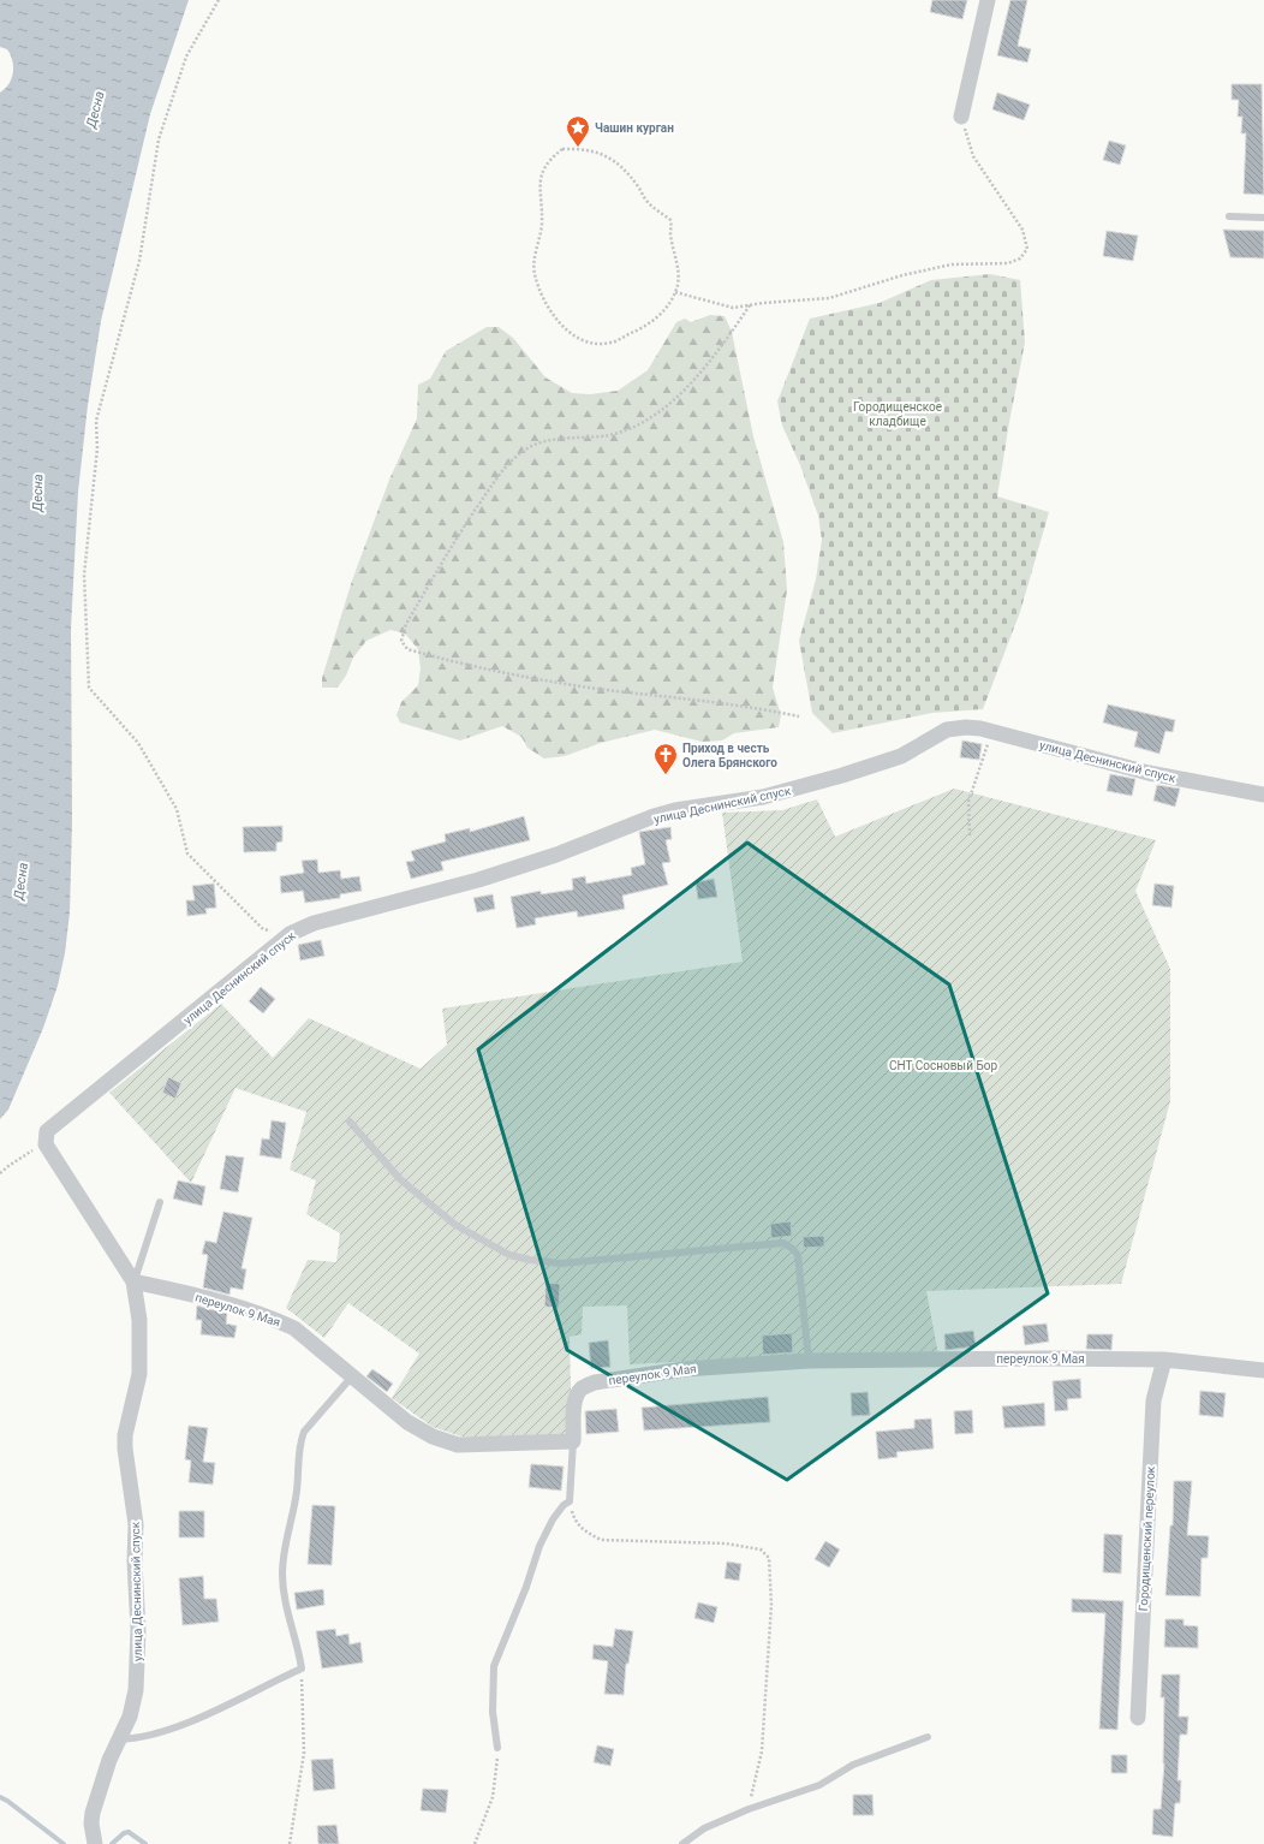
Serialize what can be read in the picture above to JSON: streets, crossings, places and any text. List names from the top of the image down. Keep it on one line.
{"streets":{"street":["улица Деснинский спуск","переулок 9 Мая","Городищенский переулок"]},"crossings":[["улица Деснинский спуск","переулок 9 Мая"],["переулок 9 Мая","Городищенский переулок"]],"water":["Десна"],"parks":["Городищенское кладбище","СНТ Сосновый Бор"],"places":{"place":["Чашин курган"],"church":["Приход в честь Олега Брянского"]}}
